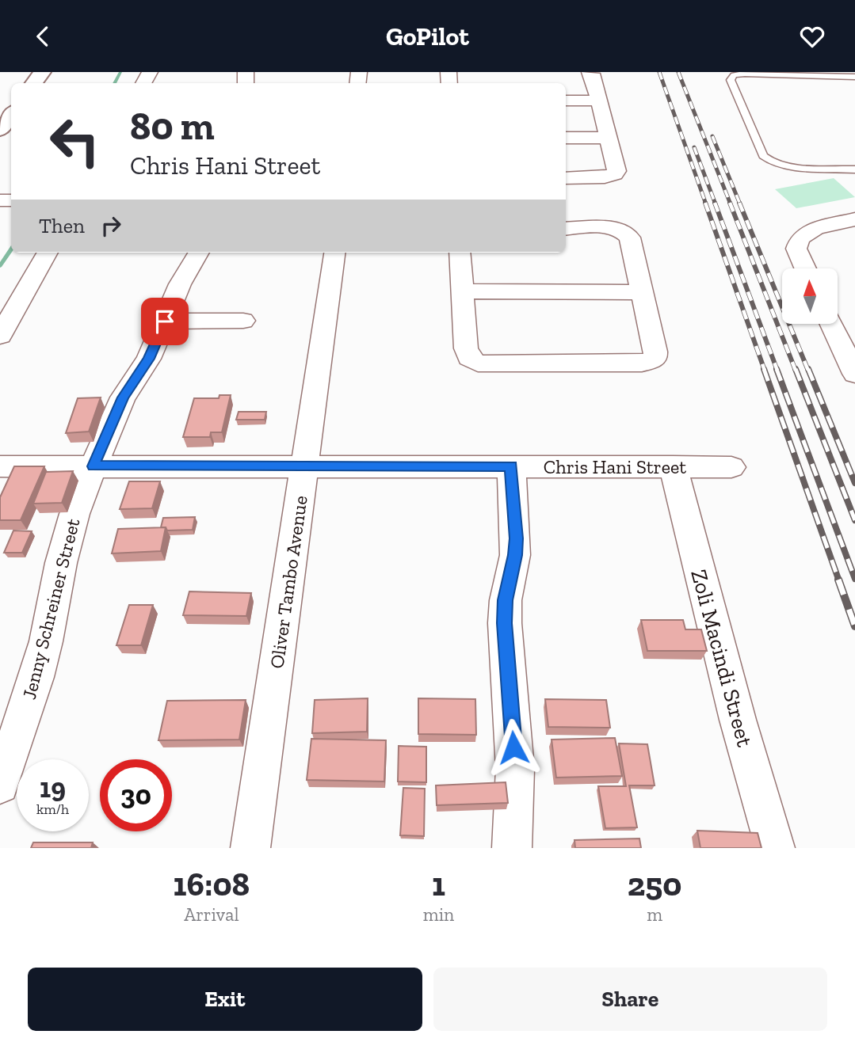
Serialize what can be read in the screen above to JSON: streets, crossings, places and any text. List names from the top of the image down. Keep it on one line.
{"streets":{"street":["Chris Hani Street","Oliver Tambo Avenue","Jenny Schreiner Street","Zoli Macindi Street"]},"crossings":[["Chris Hani Street","Oliver Tambo Avenue"],["Chris Hani Street","Jenny Schreiner Street"],["Chris Hani Street","Zoli Macindi Street"]],"north":"top","page":{"header":"GoPilot","turn":["80 m","Chris Hani Street"],"then":"Then","speed":"19 km/h","limit":"30","eta":["16:08","Arrival","1","min","250","m"],"buttons":["Exit","Share"]}}
